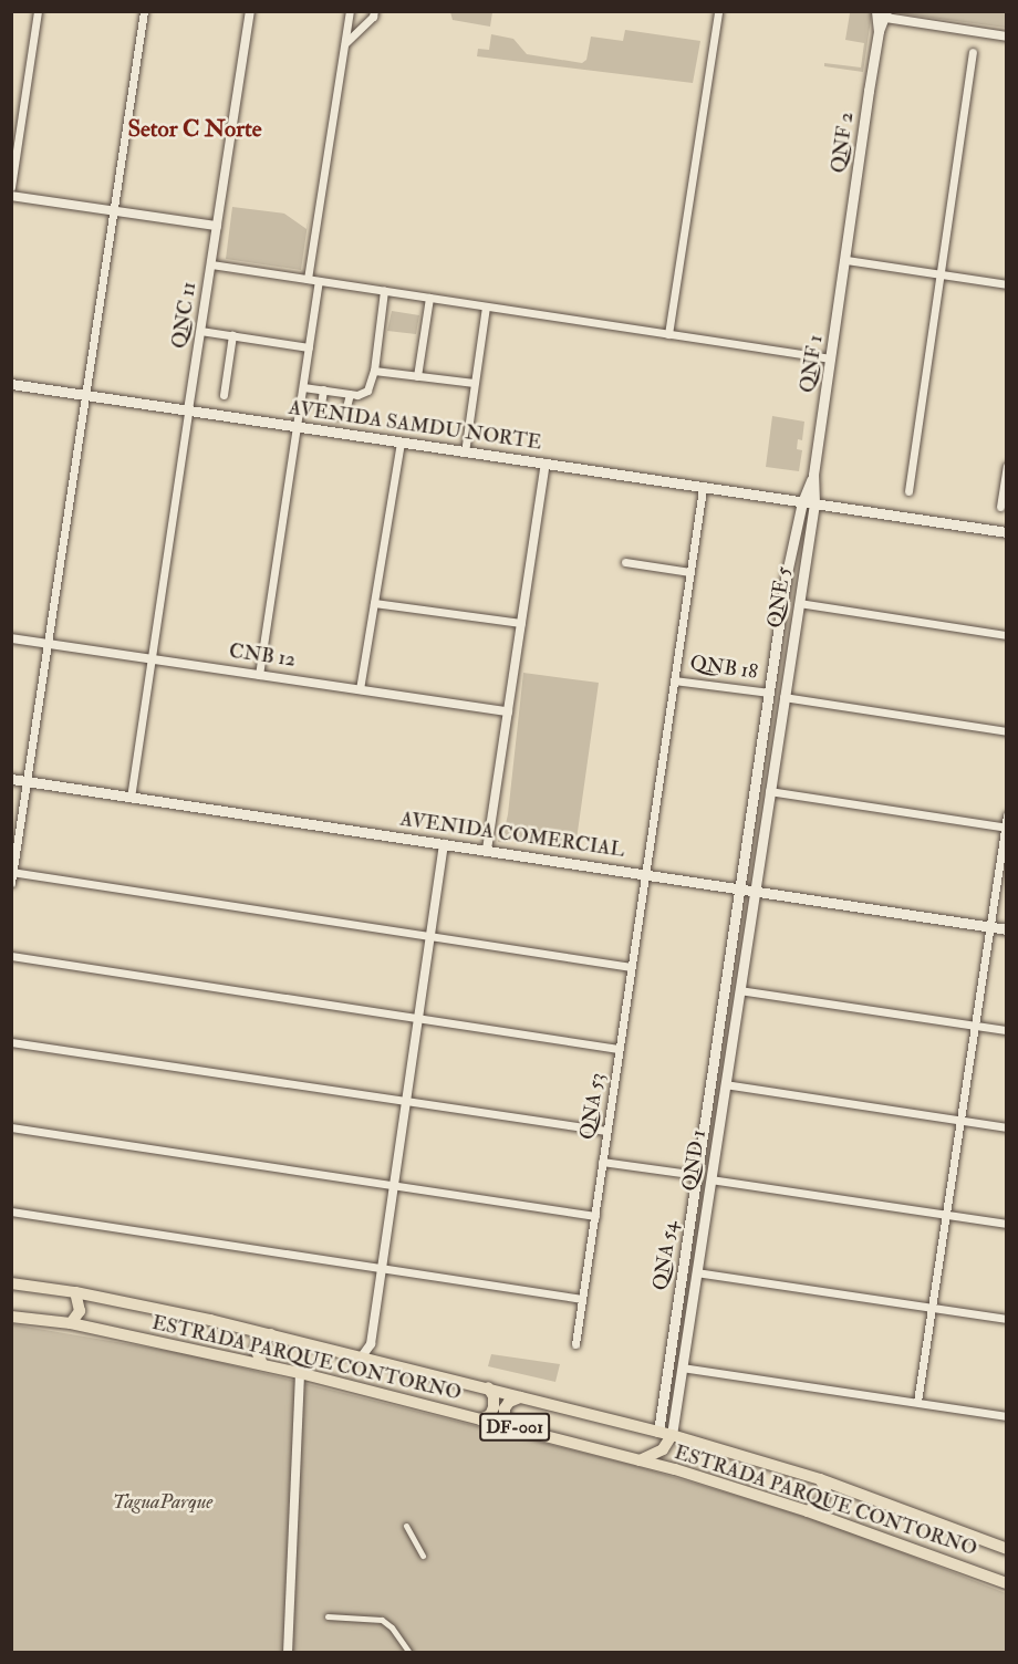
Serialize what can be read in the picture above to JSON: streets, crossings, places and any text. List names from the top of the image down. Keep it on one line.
{"streets":{"highway":["ESTRADA PARQUE CONTORNO","DF-001"],"main road":["QNF 2","QNF 1","AVENIDA SAMDU NORTE","QNE 5","AVENIDA COMERCIAL","QND 1","QNA 54"],"street":["QNC 11","CNB 12","QNB 18","QNA 53"]},"crossings":[["QNF 2","QNF 1"],["QNC 11","AVENIDA SAMDU NORTE"],["QNF 1","AVENIDA SAMDU NORTE"],["QNF 1","QNE 5"],["QNF 1","QNB 18"],["AVENIDA SAMDU NORTE","QNE 5"],["AVENIDA SAMDU NORTE","QNA 53"],["QNE 5","QND 1"],["QNB 18","QNA 53"],["AVENIDA COMERCIAL","QNA 53"],["AVENIDA COMERCIAL","QND 1"],["AVENIDA COMERCIAL","QNA 54"],["QND 1","ESTRADA PARQUE CONTORNO"],["QNA 54","ESTRADA PARQUE CONTORNO"]],"districts":["Setor C Norte"],"parks":["TaguaParque"]}
